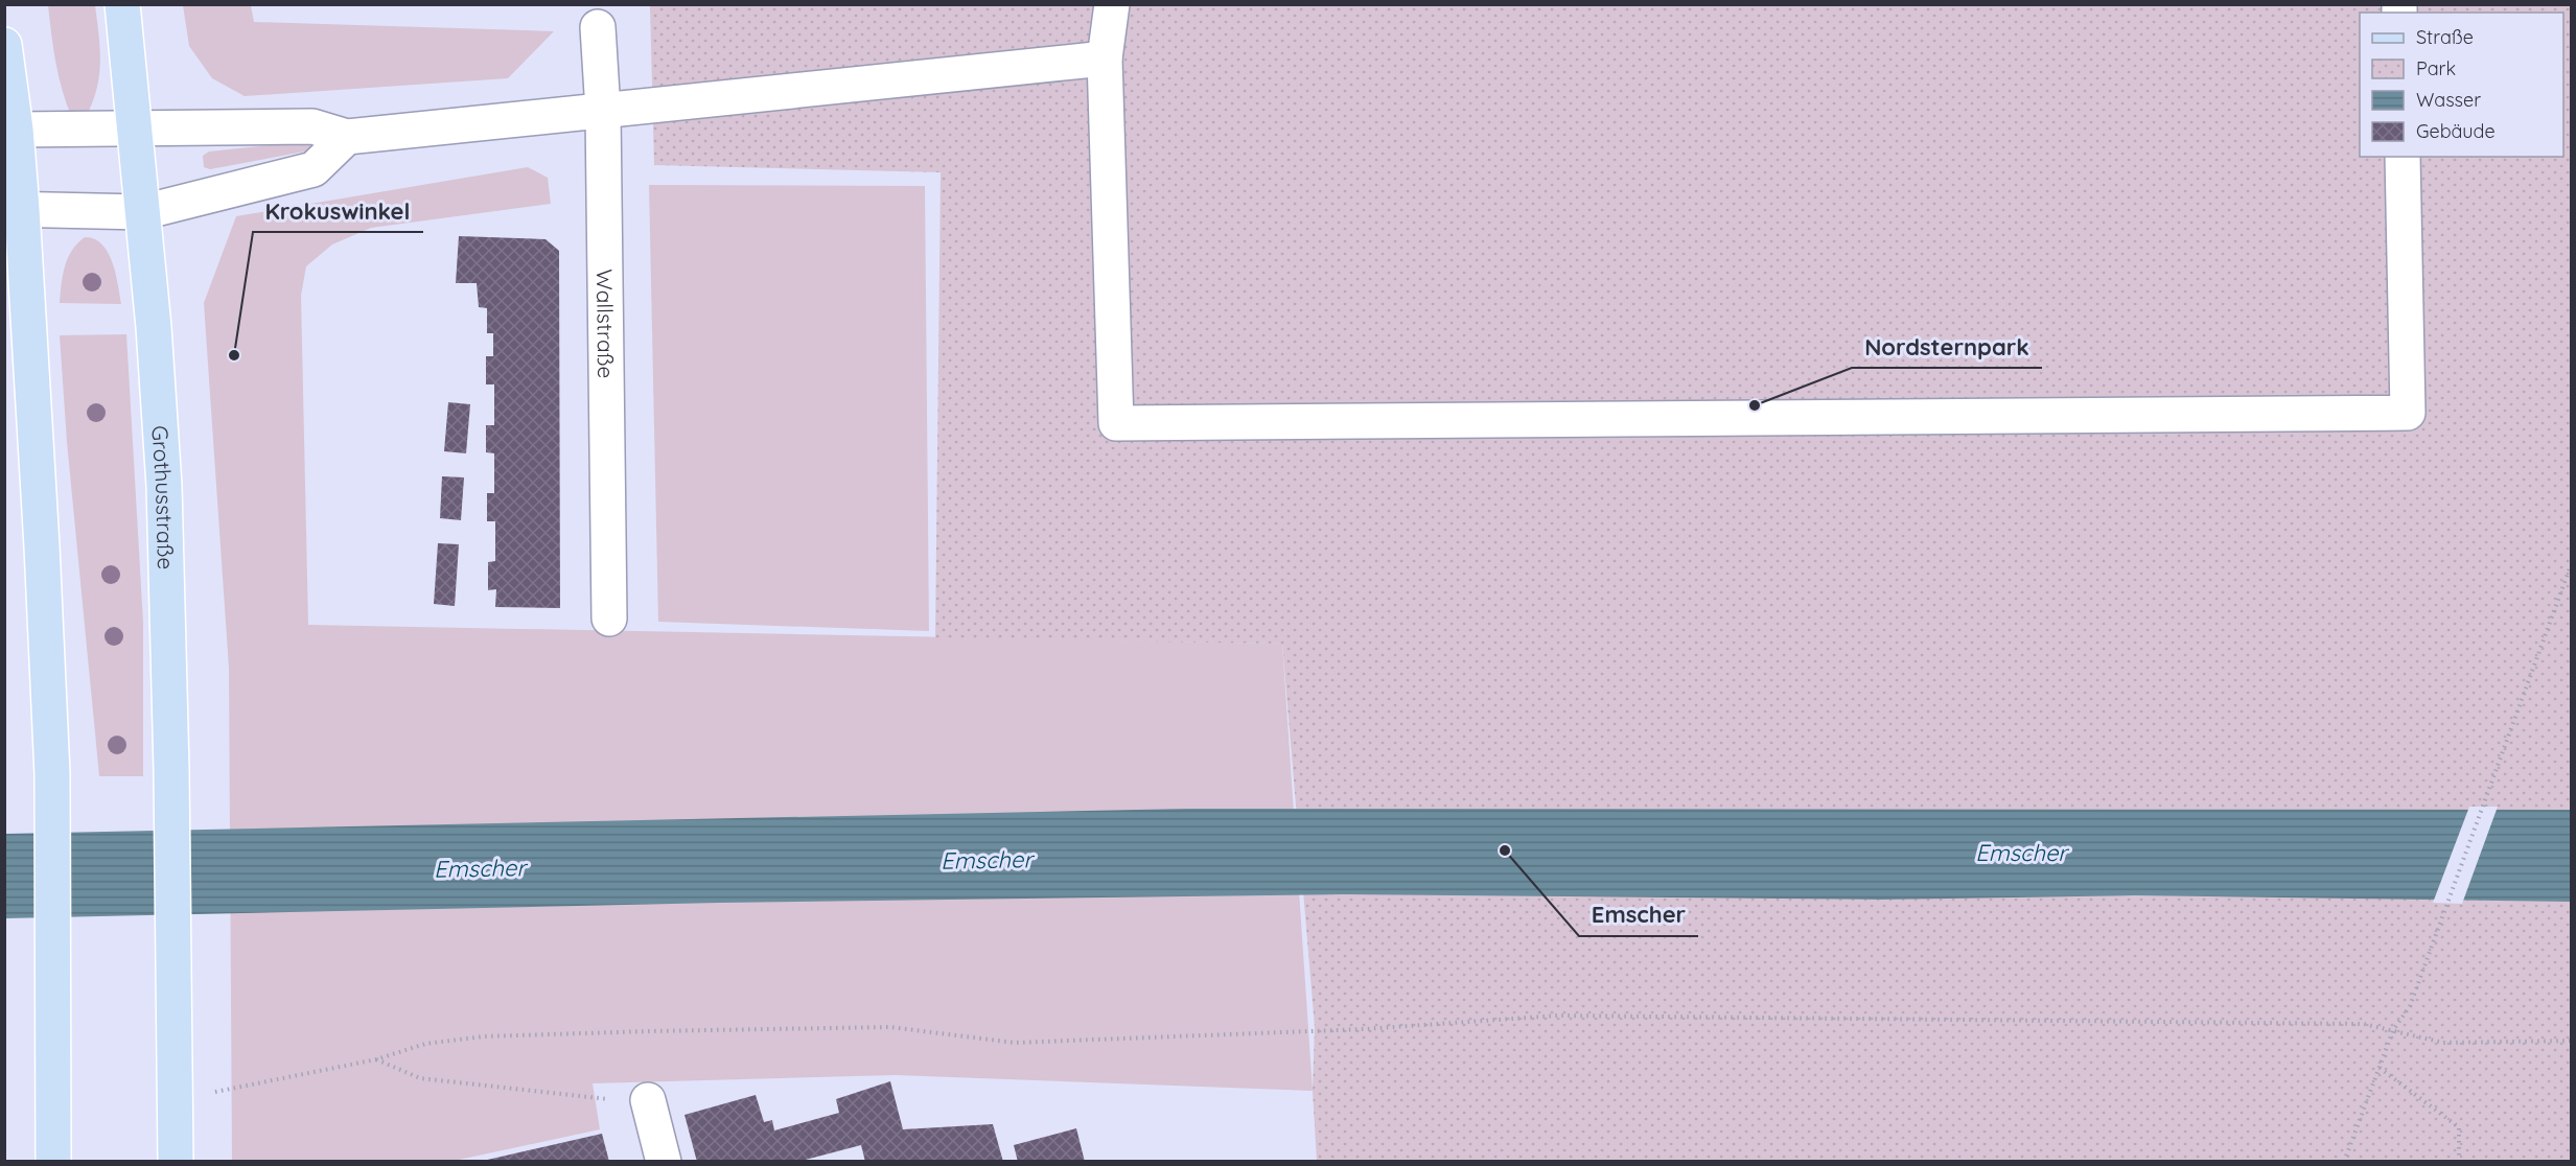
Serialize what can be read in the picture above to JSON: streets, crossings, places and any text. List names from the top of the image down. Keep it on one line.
{"streets":{"main road":["Grothusstraße"],"street":["Wallstraße"]},"water":["Emscher"],"places":["Krokuswinkel","Nordsternpark","Emscher"],"legend":["Straße","Park","Wasser","Gebäude"]}
